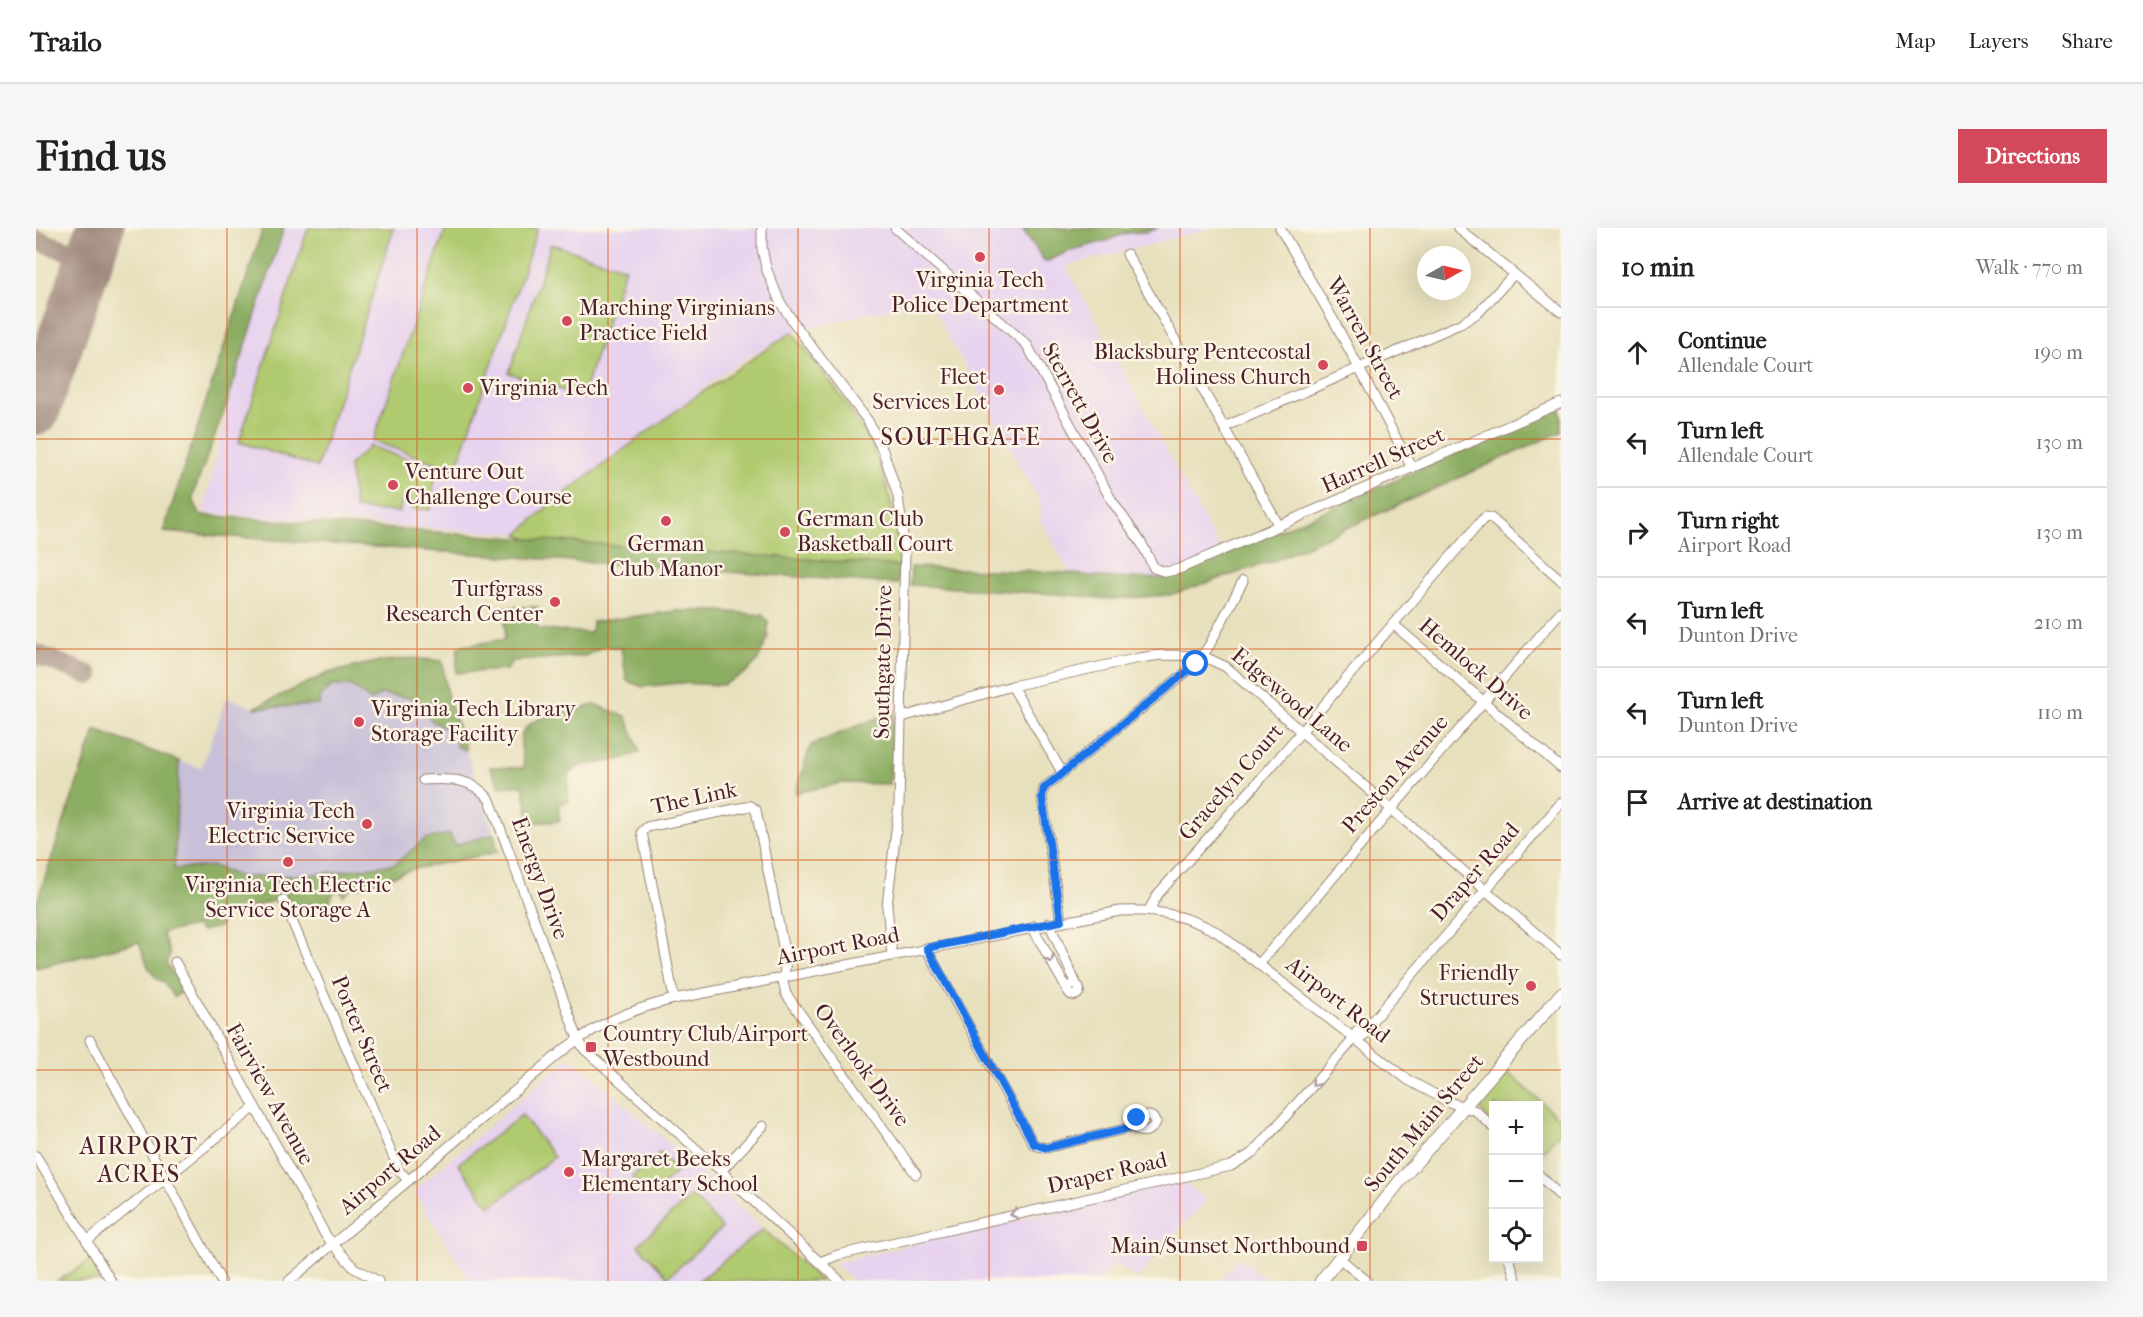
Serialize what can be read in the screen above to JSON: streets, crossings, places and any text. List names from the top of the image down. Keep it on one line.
{"streets":{"main road":["South Main Street"],"street":["Warren Street","Sterrett Drive","Harrell Street","Southgate Drive","Hemlock Drive","Edgewood Lane","Preston Avenue","Gracelyn Court","The Link","Draper Road","Energy Drive","Airport Road","Porter Street","Overlook Drive","Fairview Avenue"]},"crossings":[["Warren Street","Harrell Street"],["Sterrett Drive","Harrell Street"],["Southgate Drive","Edgewood Lane"],["Southgate Drive","Airport Road"],["Hemlock Drive","Preston Avenue"],["Hemlock Drive","Gracelyn Court"],["Edgewood Lane","Preston Avenue"],["Edgewood Lane","Gracelyn Court"],["Edgewood Lane","Draper Road"],["Preston Avenue","Airport Road"],["Gracelyn Court","Airport Road"],["The Link","Airport Road"],["The Link","Overlook Drive"],["Draper Road","Airport Road"],["Energy Drive","Airport Road"],["Airport Road","Porter Street"],["Airport Road","Overlook Drive"],["Airport Road","Fairview Avenue"],["Airport Road","South Main Street"]],"one_way":["Draper Road"],"districts":["SOUTHGATE","AIRPORT ACRES"],"places":{"other":["Virginia Tech Police Department","Marching Virginians Practice Field","Blacksburg Pentecostal Holiness Church","Virginia Tech","Fleet Services Lot","Venture Out Challenge Course","German Club Manor","German Club Basketball Court","Turfgrass Research Center","Virginia Tech Library Storage Facility","Virginia Tech Electric Service","Virginia Tech Electric Service Storage A","Friendly Structures","Margaret Beeks Elementary School"],"transit":["Country Club/Airport Westbound","Main/Sunset Northbound"]},"north":"right","page":{"header":"Trailo","nav":["Map","Layers","Share"],"buttons":"Directions","title":"Find us","heading":["10 min","Walk · 770 m"],"list":[["Continue","Allendale Court","190 m"],["Turn left","Allendale Court","130 m"],["Turn right","Airport Road","130 m"],["Turn left","Dunton Drive","210 m"],["Turn left","Dunton Drive","110 m"],"Arrive at destination"],"map_buttons":["+","−"]}}
